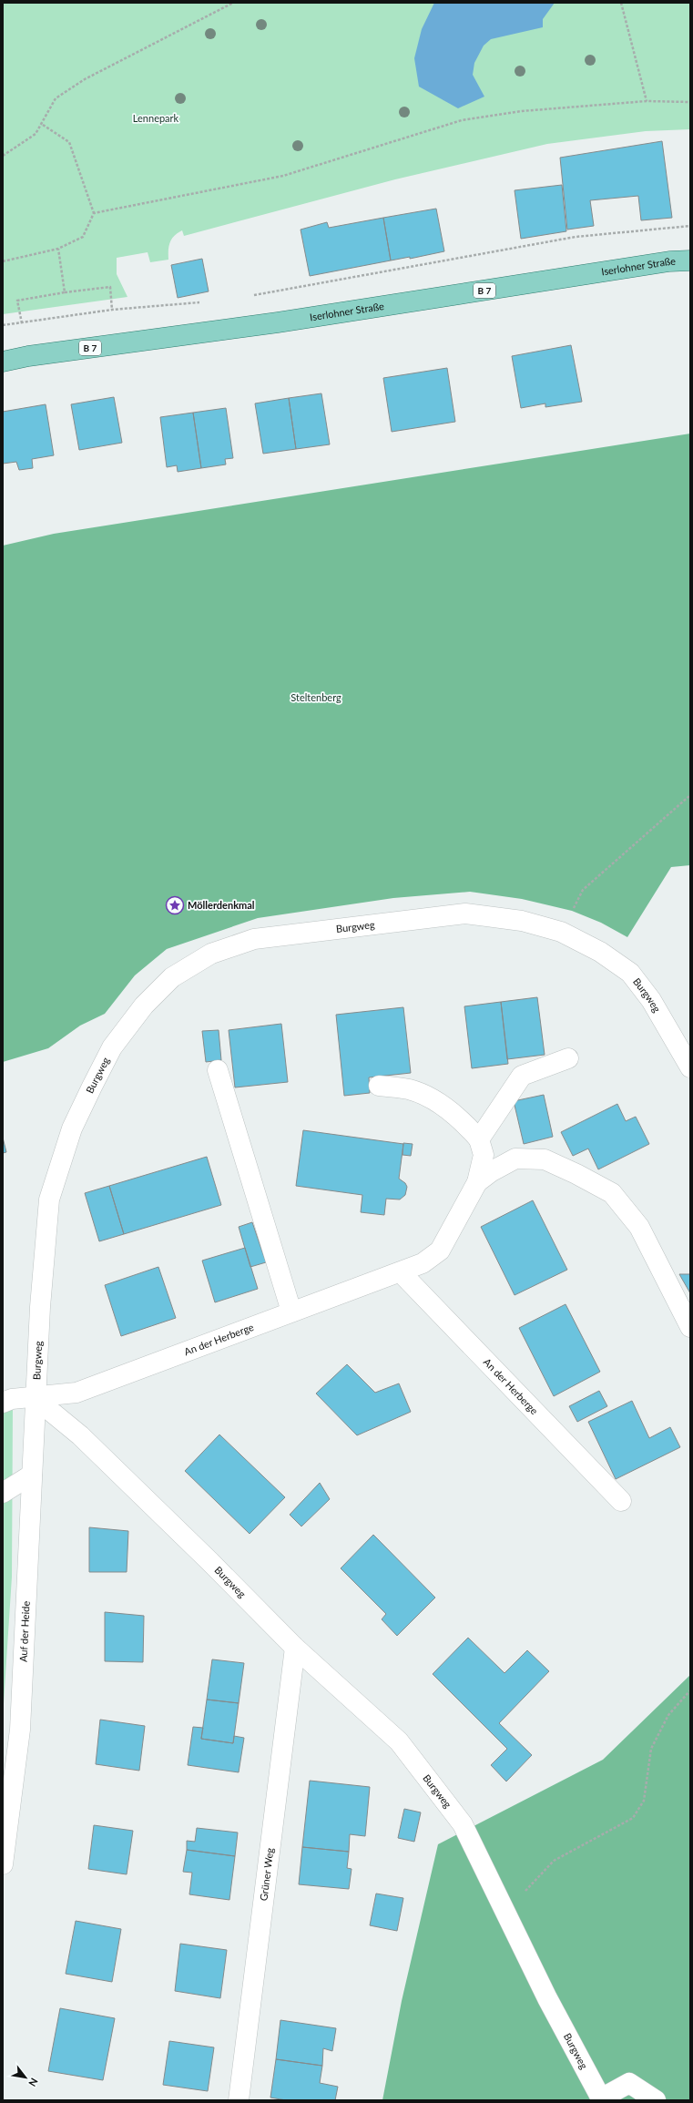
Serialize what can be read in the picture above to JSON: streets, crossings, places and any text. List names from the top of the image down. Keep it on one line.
{"streets":{"main road":["Iserlohner Straße","B 7"],"street":["Burgweg","An der Herberge","Auf der Heide","Grüner Weg"]},"crossings":[["Burgweg","An der Herberge"],["Burgweg","Auf der Heide"],["Burgweg","Grüner Weg"],["An der Herberge","Auf der Heide"]],"parks":["Lennepark","Steltenberg"],"places":{"place":["Möllerdenkmal"]},"north":"bottom right"}
